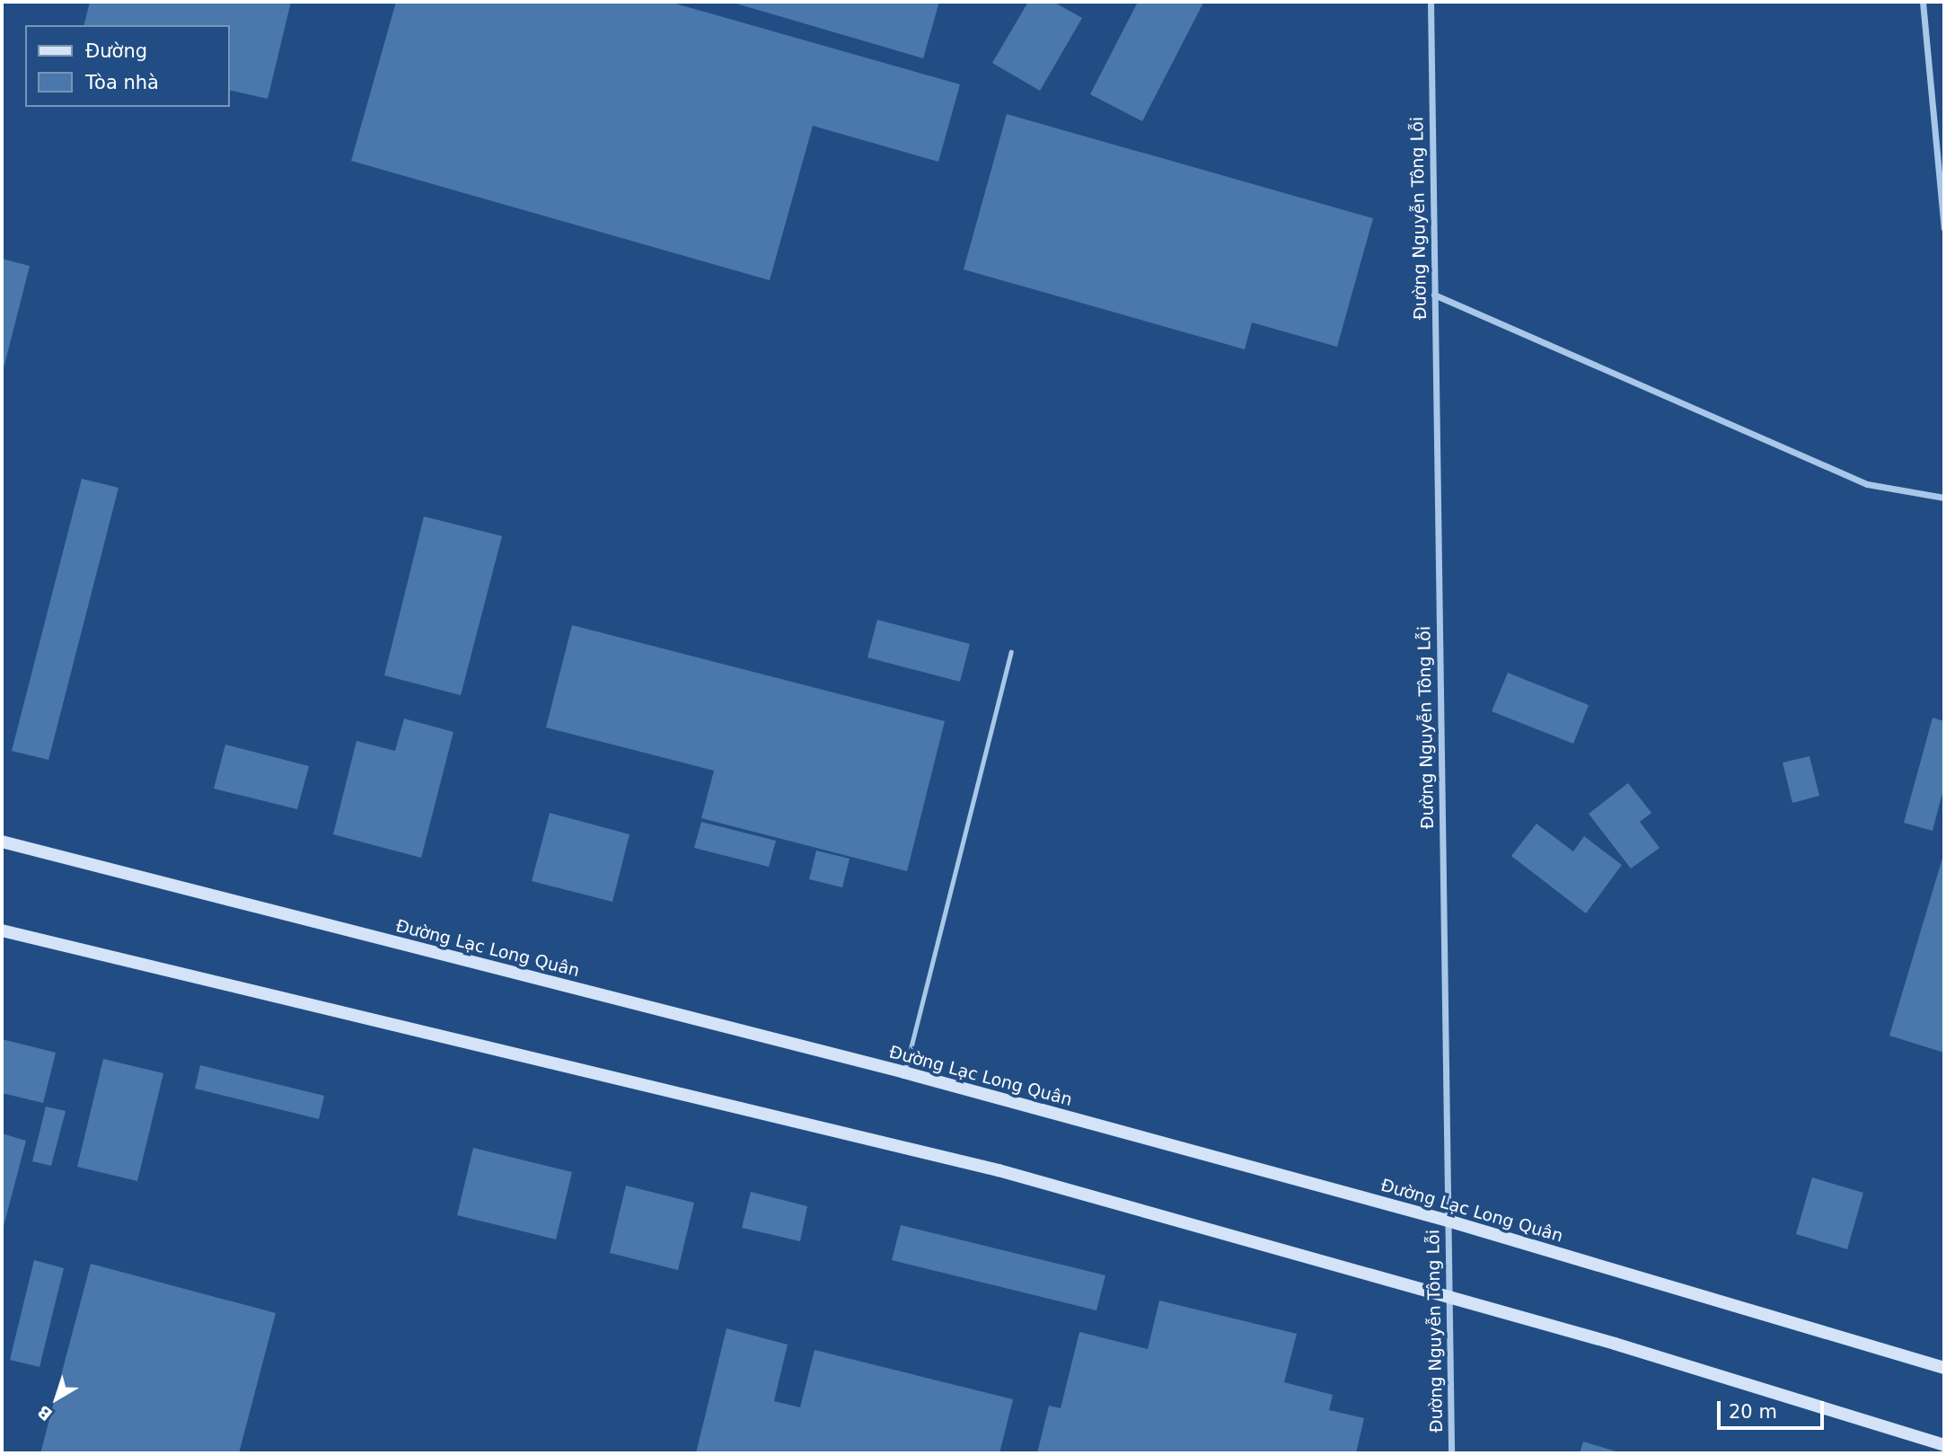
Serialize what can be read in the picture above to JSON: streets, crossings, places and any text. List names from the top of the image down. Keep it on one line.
{"streets":{"main road":["Đường Lạc Long Quân"],"street":["Đường Nguyễn Tông Lỗi"]},"crossings":[["Đường Nguyễn Tông Lỗi","Đường Lạc Long Quân"]],"legend":["Đường","Tòa nhà"],"scale_bar":"20 m","north":"bottom left"}
